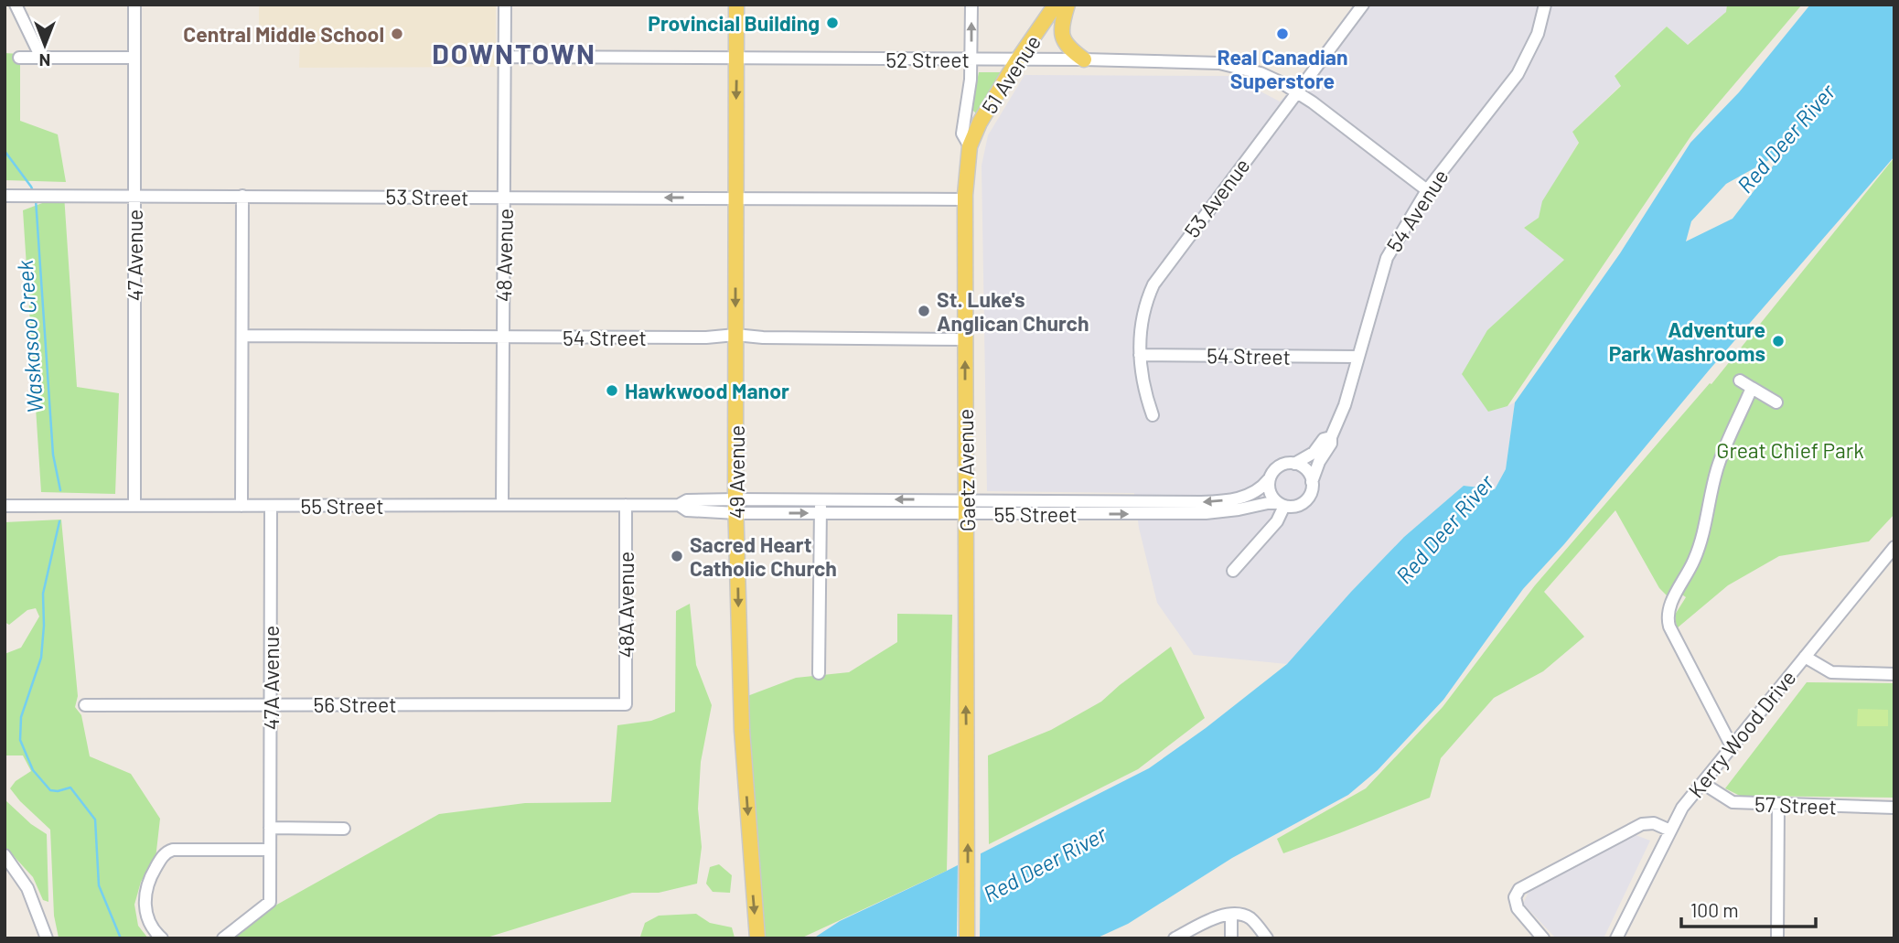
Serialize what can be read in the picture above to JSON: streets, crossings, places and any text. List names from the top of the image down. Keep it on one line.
{"streets":{"main road":["51 Avenue","Gaetz Avenue","49 Avenue"],"street":["52 Street","53 Street","53 Avenue","54 Avenue","47 Avenue","48 Avenue","54 Street","55 Street","48A Avenue","47A Avenue","56 Street","Kerry Wood Drive","57 Street"]},"crossings":[["52 Street","51 Avenue"],["52 Street","53 Avenue"],["52 Street","54 Avenue"],["52 Street","48 Avenue"],["52 Street","Gaetz Avenue"],["52 Street","49 Avenue"],["51 Avenue","Gaetz Avenue"],["53 Street","47 Avenue"],["53 Street","48 Avenue"],["53 Street","Gaetz Avenue"],["53 Street","49 Avenue"],["53 Avenue","54 Street"],["54 Avenue","54 Street"],["54 Avenue","55 Street"],["47 Avenue","55 Street"],["48 Avenue","54 Street"],["48 Avenue","55 Street"],["54 Street","Gaetz Avenue"],["54 Street","49 Avenue"],["Gaetz Avenue","55 Street"],["49 Avenue","55 Street"],["55 Street","48A Avenue"],["55 Street","47A Avenue"],["48A Avenue","56 Street"],["47A Avenue","56 Street"],["Kerry Wood Drive","57 Street"]],"one_way":["Gaetz Avenue","49 Avenue"],"districts":["DOWNTOWN"],"water":["Red Deer River","Waskasoo Creek"],"parks":["Great Chief Park"],"places":["Provincial Building","Central Middle School","Real Canadian Superstore","St. Luke's Anglican Church","Adventure Park Washrooms","Hawkwood Manor","Sacred Heart Catholic Church"],"scale_bar":"100 m","north":"bottom"}
